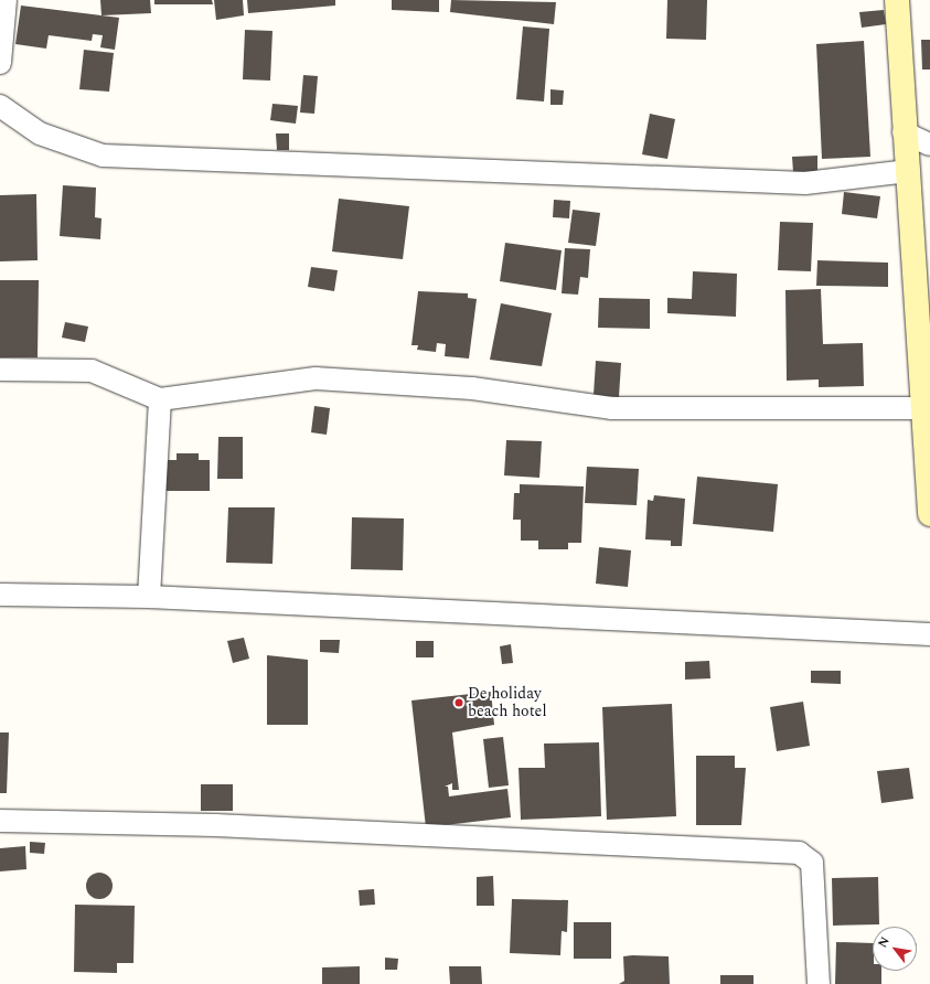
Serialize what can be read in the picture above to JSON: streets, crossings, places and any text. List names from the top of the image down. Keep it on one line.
{"places":["De holiday beach hotel"],"north":"top left"}
